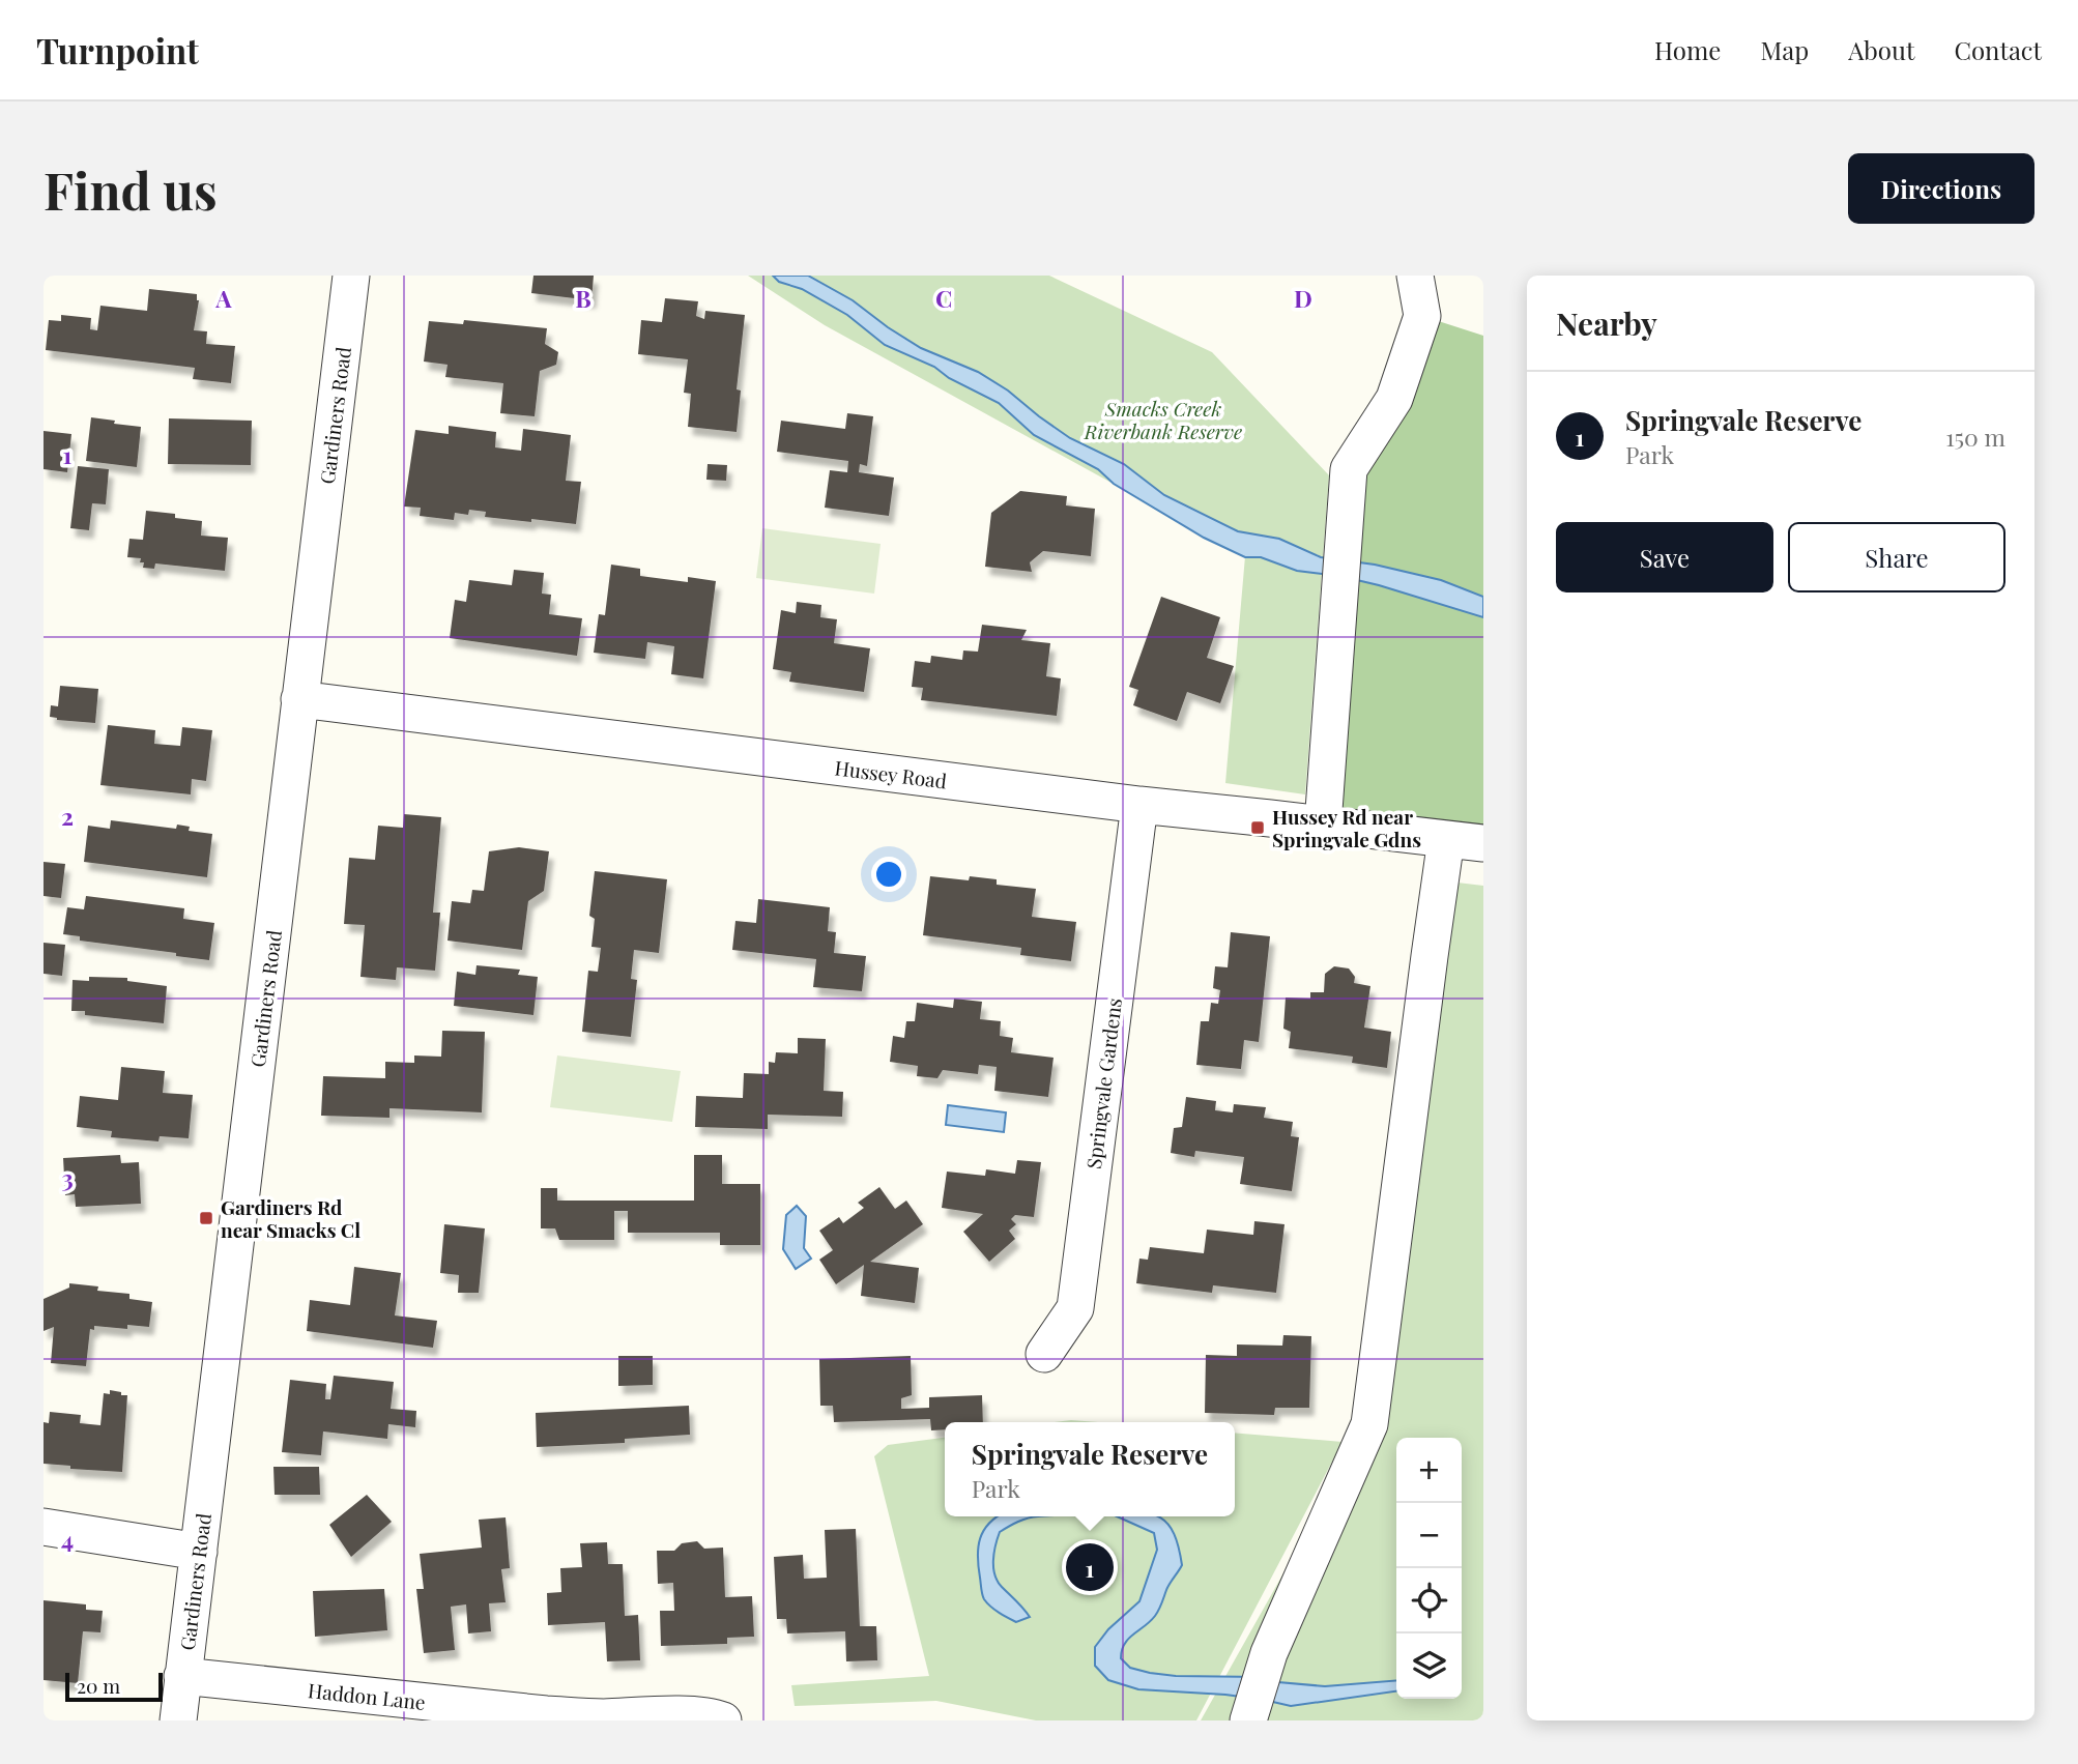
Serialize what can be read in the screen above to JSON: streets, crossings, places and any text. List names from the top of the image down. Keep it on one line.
{"streets":{"street":["Gardiners Road","Hussey Road","Springvale Gardens","Haddon Lane"]},"crossings":[["Gardiners Road","Hussey Road"],["Gardiners Road","Haddon Lane"],["Hussey Road","Springvale Gardens"]],"parks":["Smacks Creek Riverbank Reserve"],"places":{"transit":["Hussey Rd near Springvale Gdns","Gardiners Rd near Smacks Cl"]},"scale_bar":"20 m","page":{"header":"Turnpoint","nav":["Home","Map","About","Contact"],"buttons":["Directions",["Save","Share"]],"title":"Find us","heading":"Nearby","list":[{"mark":"1","name":"Springvale Reserve","note":"Park","value":"150 m"}],"popup":["Springvale Reserve","Park"],"map_buttons":["+","−"],"pins":"1","scale":"20 m"},"grid":{"columns":["A","B","C","D"],"rows":["1","2","3","4"]}}
